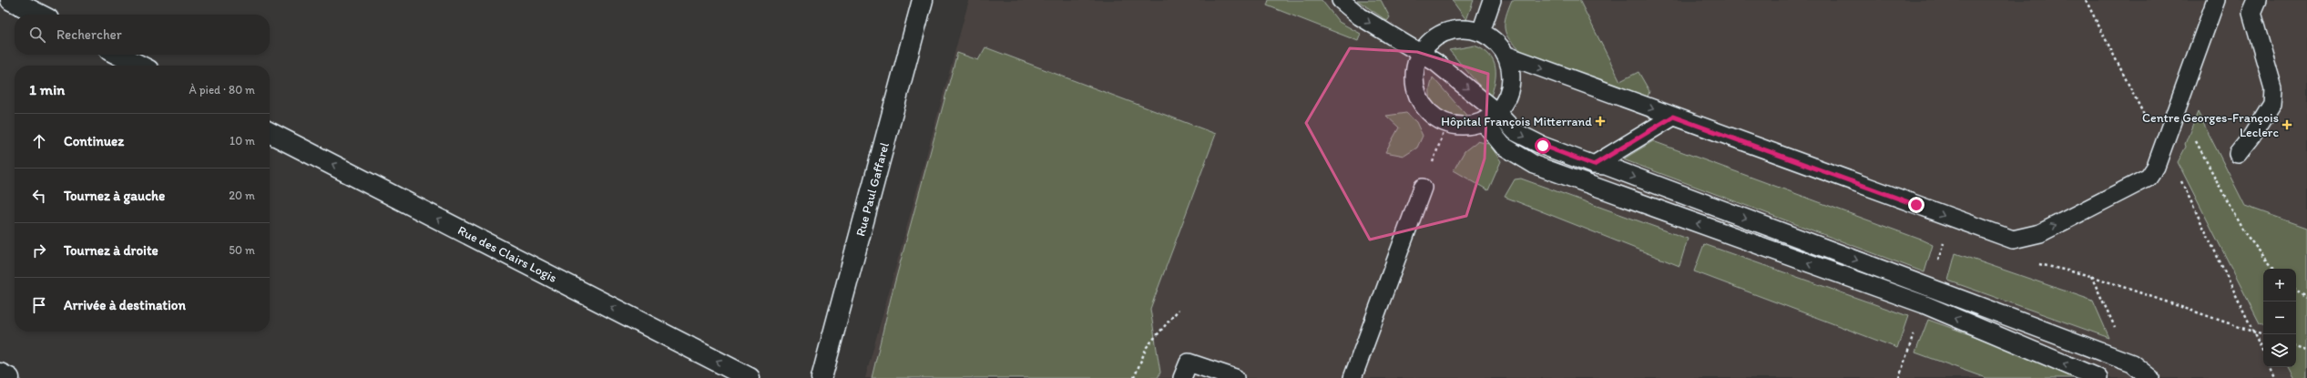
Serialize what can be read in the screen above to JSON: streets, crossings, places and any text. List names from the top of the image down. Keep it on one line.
{"streets":{"street":["Rue Paul Gaffarel","Rue des Clairs Logis"]},"one_way":["Rue des Clairs Logis"],"places":{"health":["Hôpital François Mitterrand","Centre Georges-François Leclerc"]},"page":{"search":"Rechercher","heading":["1 min","À pied · 80 m"],"list":[["Continuez","10 m"],["Tournez à gauche","20 m"],["Tournez à droite","50 m"],"Arrivée à destination"],"map_buttons":["+","−"]}}
